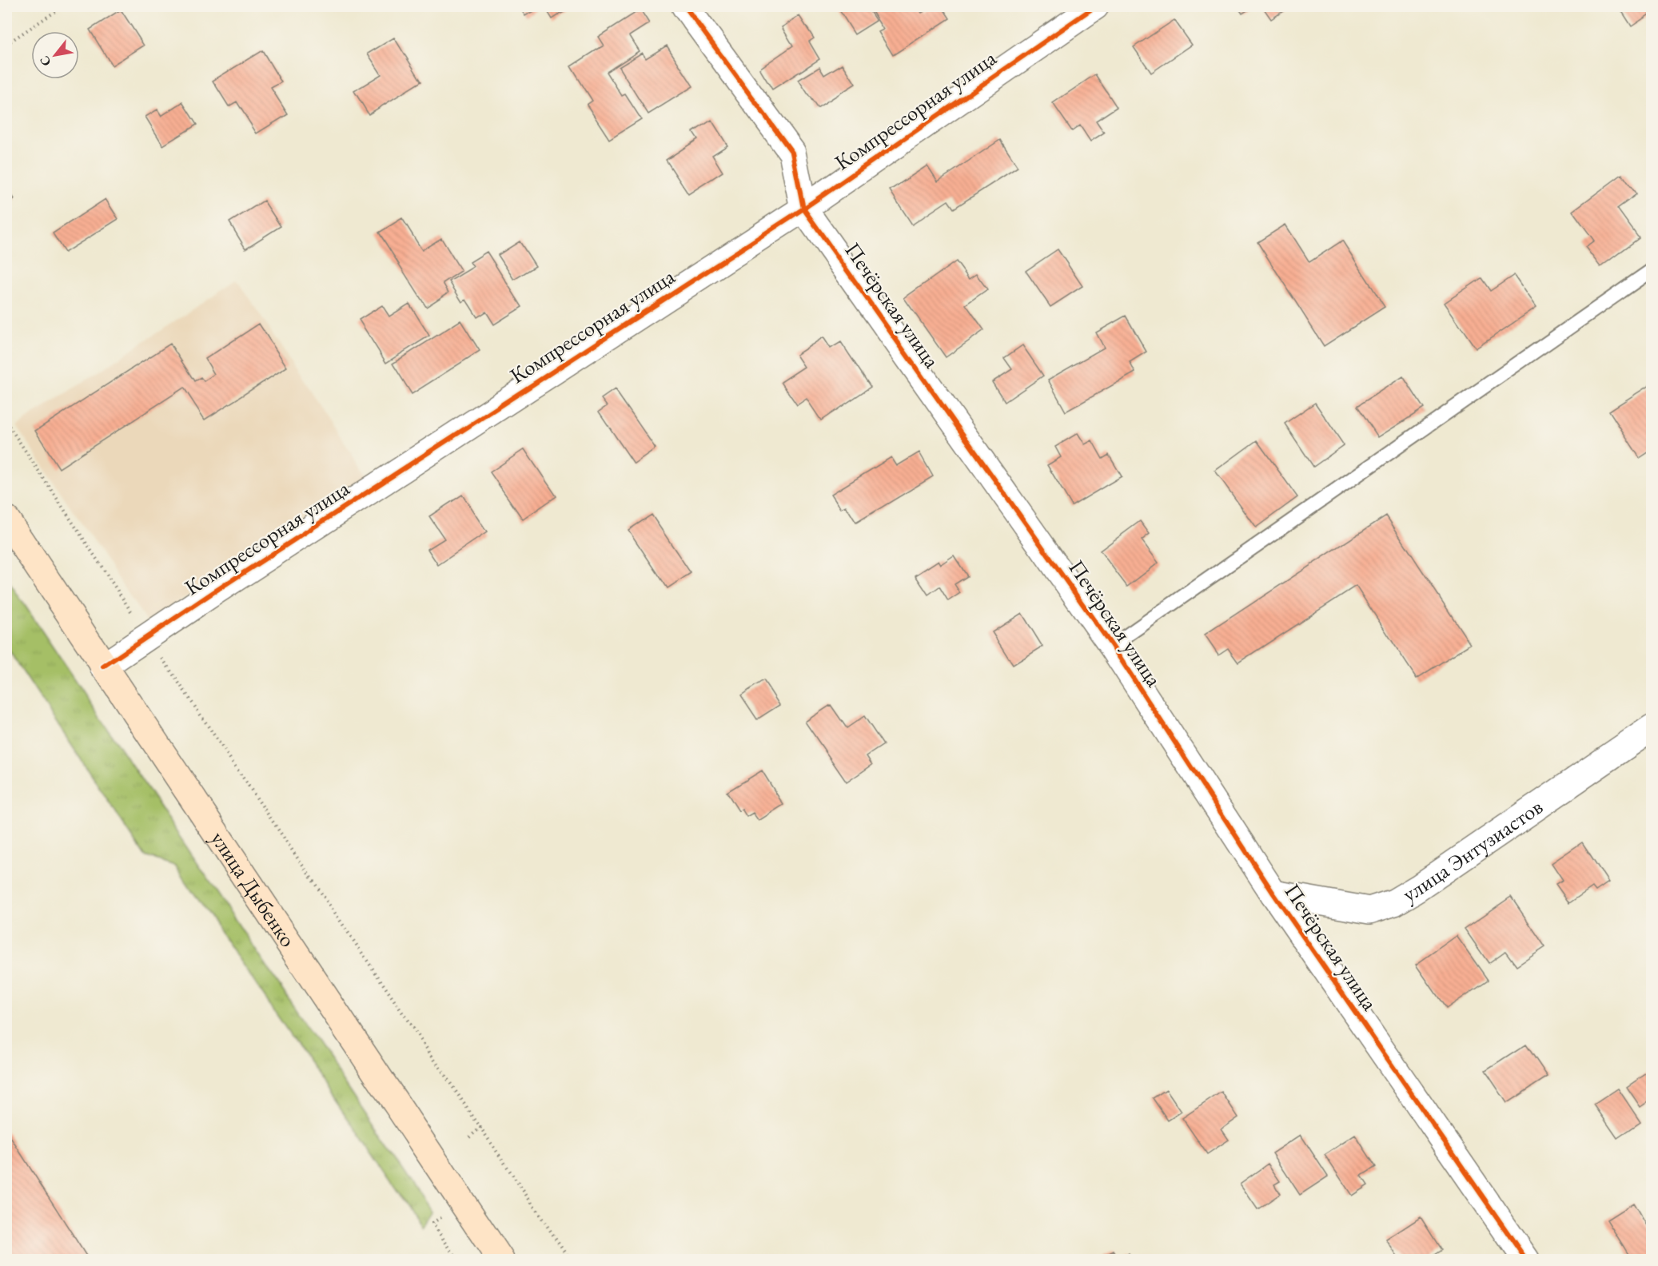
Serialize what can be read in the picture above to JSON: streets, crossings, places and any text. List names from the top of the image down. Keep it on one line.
{"streets":{"main road":["улица Дыбенко"],"street":["Компрессорная улица","Печёрская улица","улица Энтузиастов"]},"crossings":[["Компрессорная улица","Печёрская улица"],["Компрессорная улица","улица Дыбенко"],["Печёрская улица","улица Энтузиастов"]],"north":"bottom left"}
